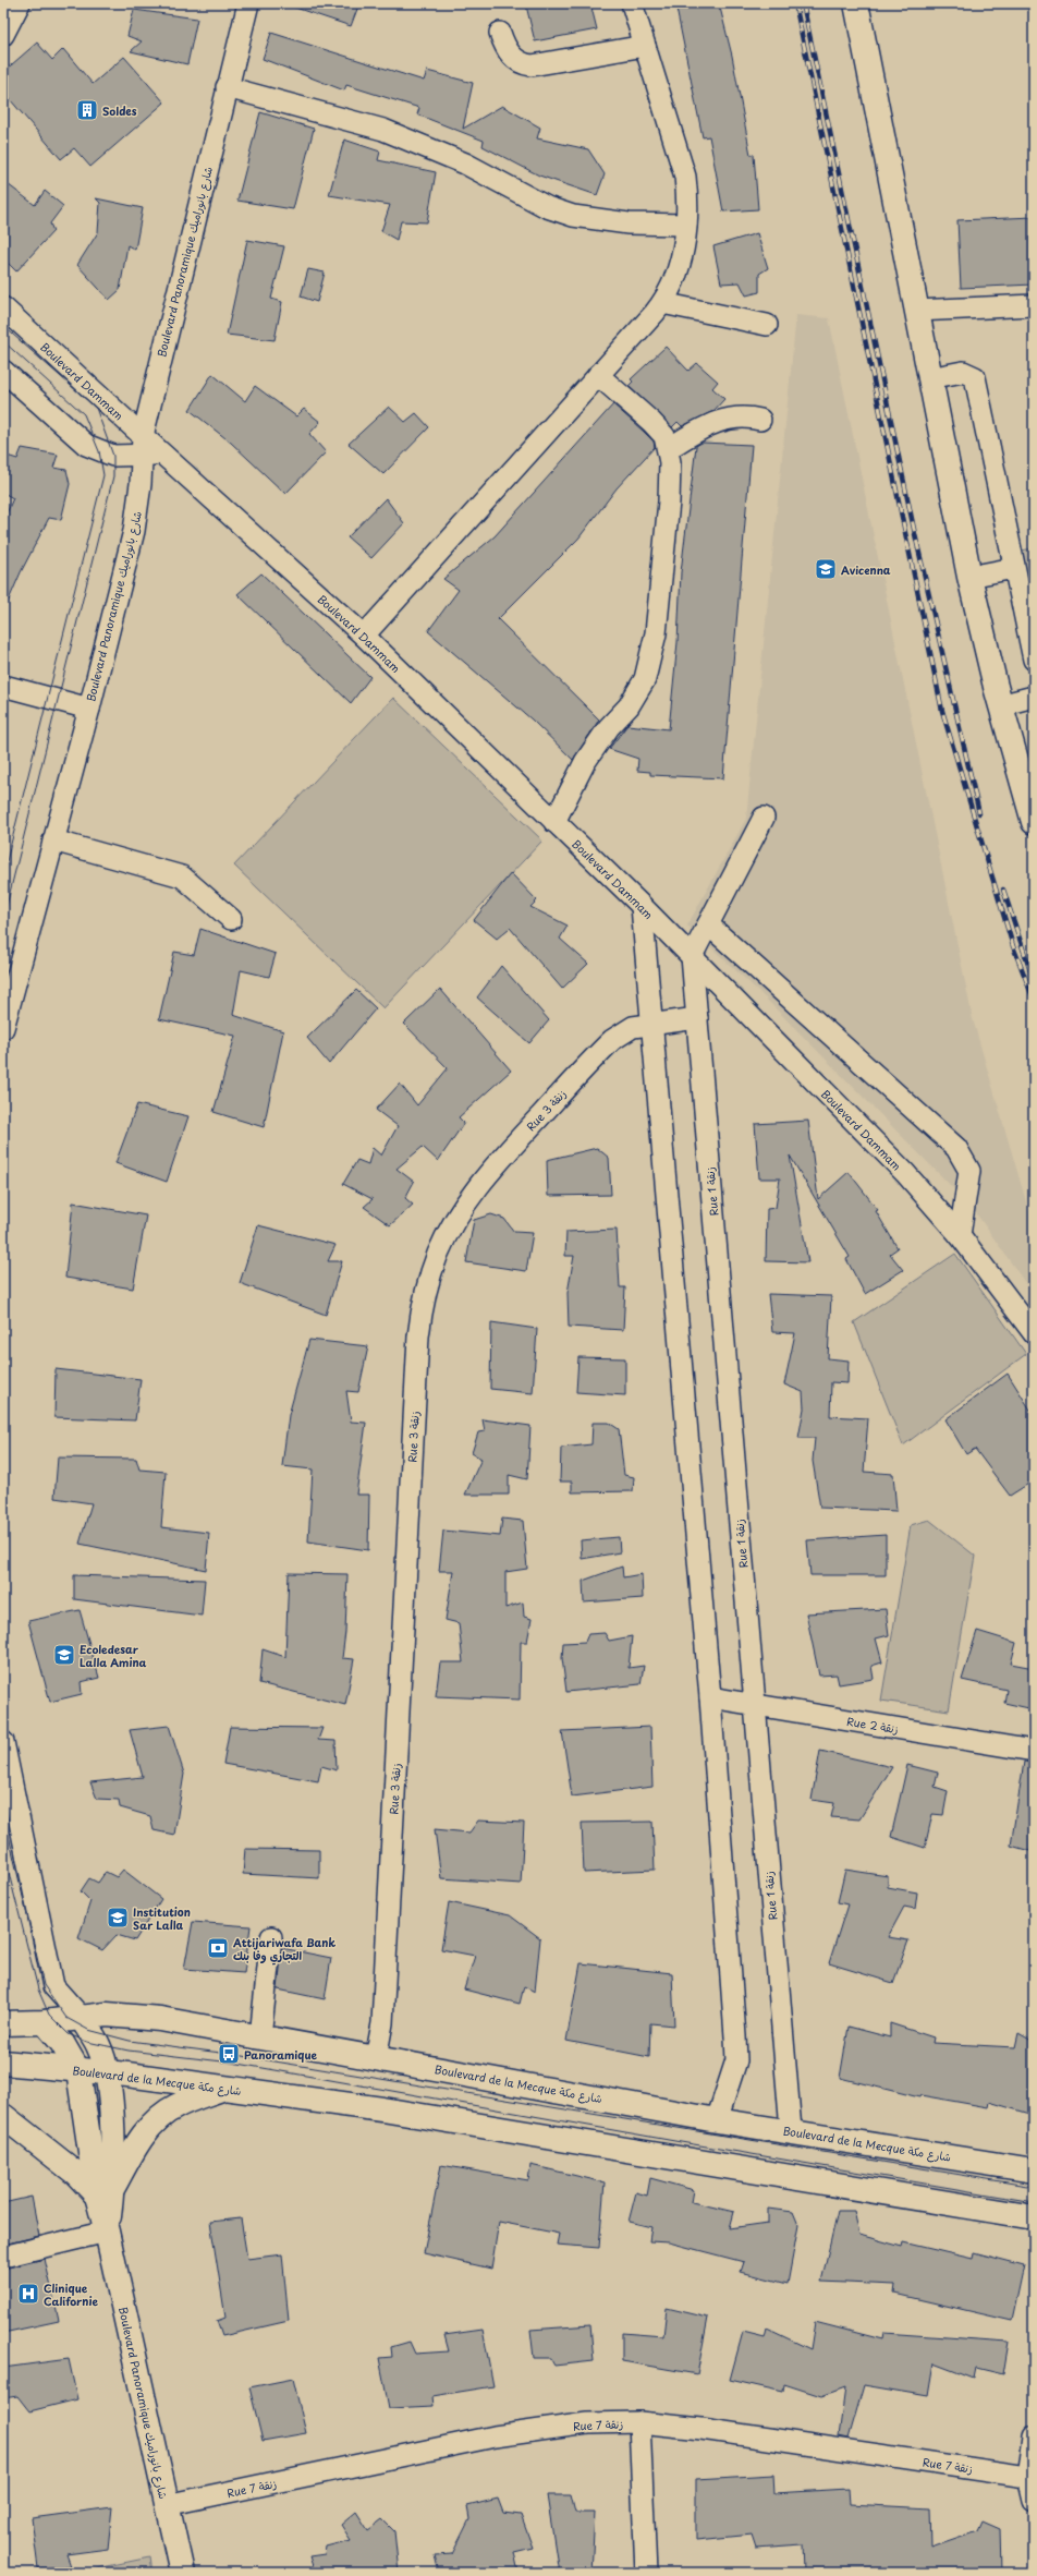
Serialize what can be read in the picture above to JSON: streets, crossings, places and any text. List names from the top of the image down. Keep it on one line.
{"streets":{"main road":["Boulevard Panoramique شارع بانوراميك","Boulevard de la Mecque شارع مكة"],"street":["Boulevard Dammam","Rue 3 زنقة","Rue 1 زنقة","Rue 2 زنقة","Rue 7 زنقة"]},"crossings":[["Boulevard Panoramique شارع بانوراميك","Boulevard Dammam"],["Boulevard Panoramique شارع بانوراميك","Boulevard de la Mecque شارع مكة"],["Boulevard Panoramique شارع بانوراميك","Rue 7 زنقة"],["Boulevard Dammam","Rue 1 زنقة"],["Rue 3 زنقة","Rue 1 زنقة"],["Rue 3 زنقة","Boulevard de la Mecque شارع مكة"],["Rue 1 زنقة","Rue 2 زنقة"],["Rue 1 زنقة","Boulevard de la Mecque شارع مكة"]],"places":{"building":["Soldes"],"school or university":["Avicenna","Ecoledesar Lalla Amina","Institution Sar Lalla"],"bank":["Attijariwafa Bank التجاري وفا بنك"],"bus stop":["Panoramique"],"hospital":["Clinique Californie"]}}
